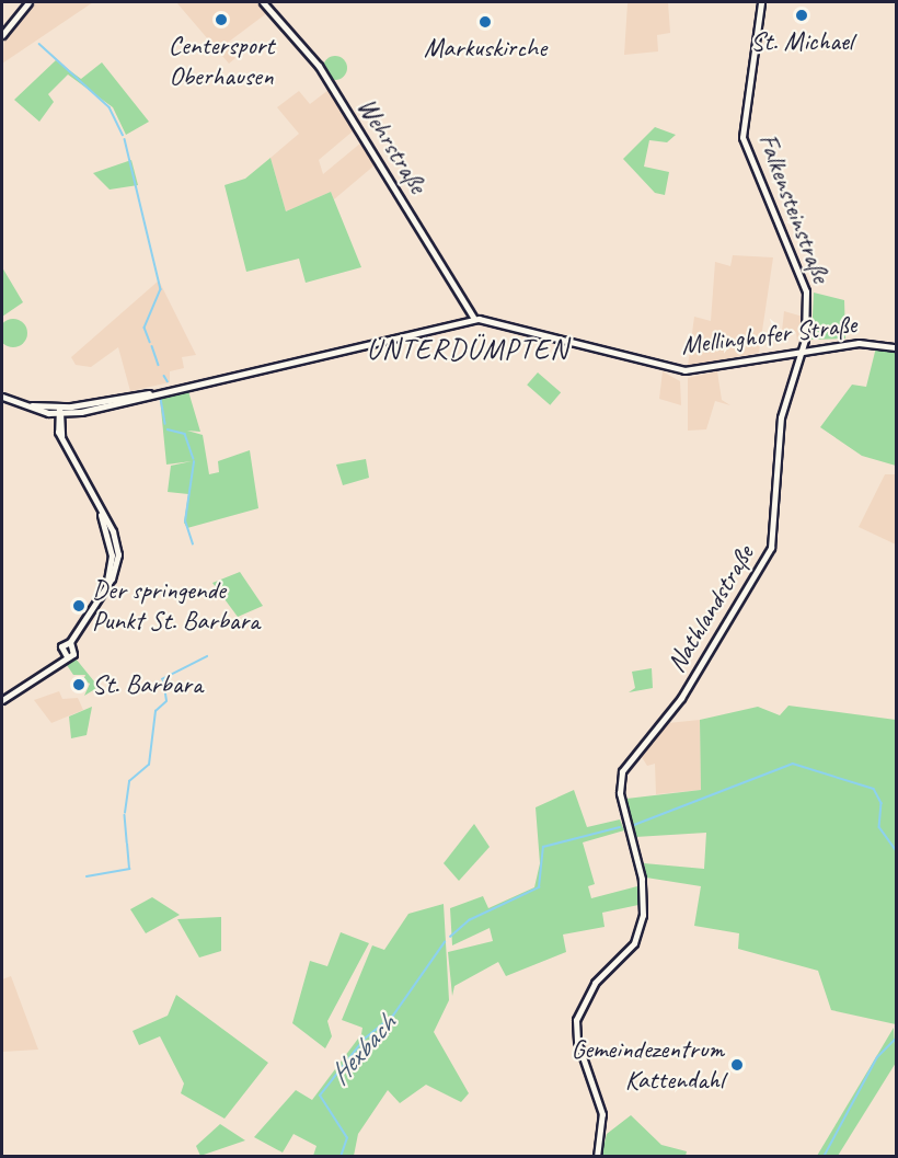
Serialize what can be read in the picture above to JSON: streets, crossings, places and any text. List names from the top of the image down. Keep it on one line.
{"streets":{"street":["Wehrstraße","Falkensteinstraße","Mellinghofer Straße","Nathlandstraße"]},"crossings":[["Wehrstraße","Mellinghofer Straße"],["Falkensteinstraße","Mellinghofer Straße"],["Falkensteinstraße","Nathlandstraße"],["Mellinghofer Straße","Nathlandstraße"]],"districts":["UNTERDÜMPTEN"],"water":["Hexbach"],"places":["St. Michael","Centersport Oberhausen","Markuskirche","Der springende Punkt St. Barbara","St. Barbara","Gemeindezentrum Kattendahl"]}
